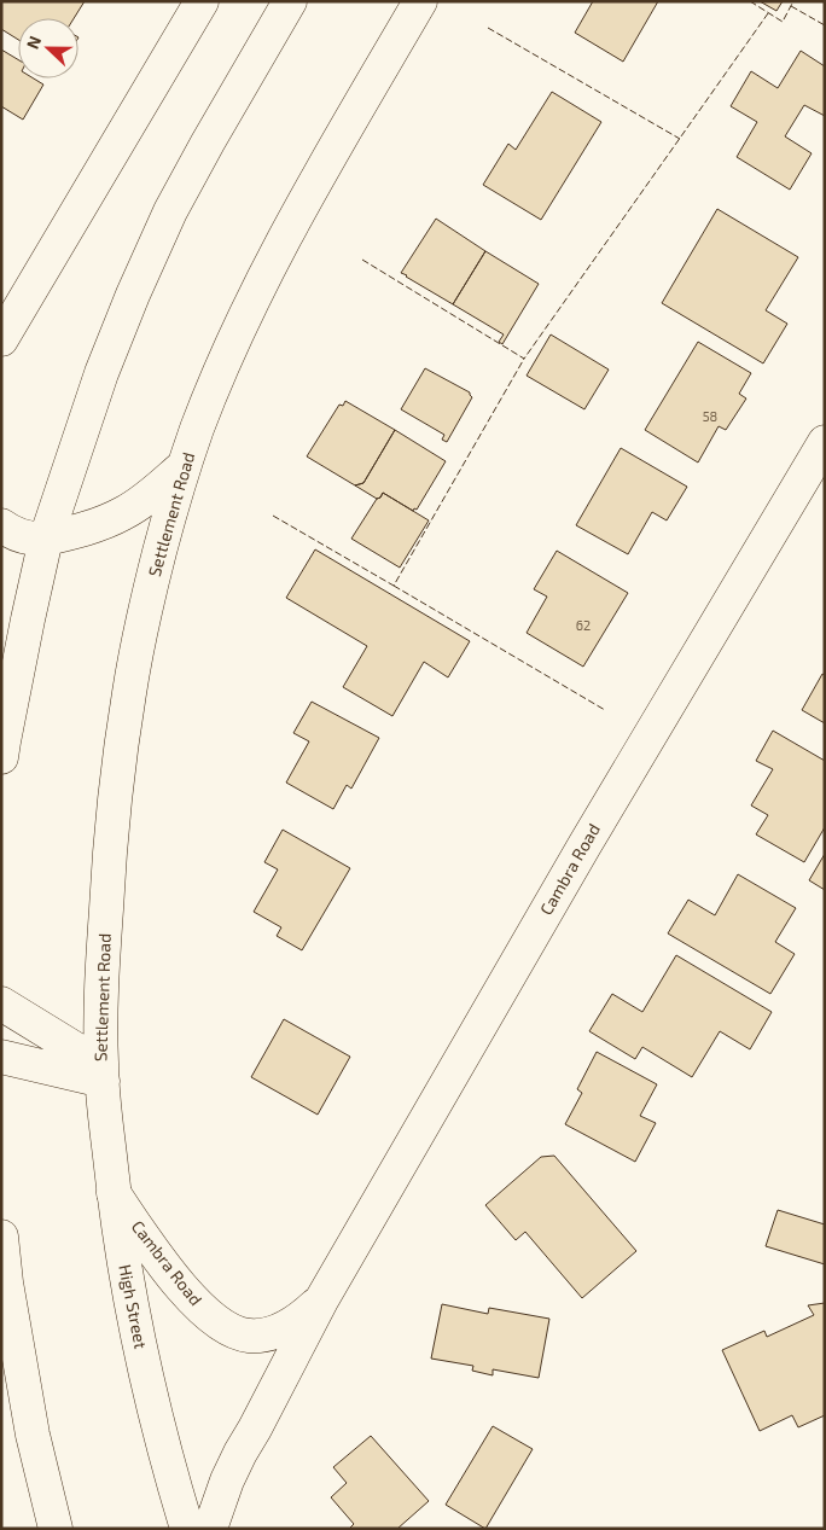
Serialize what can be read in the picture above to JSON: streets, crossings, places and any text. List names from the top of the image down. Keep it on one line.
{"streets":{"main road":["Settlement Road","Cambra Road","High Street"]},"crossings":[["Settlement Road","High Street"],["Cambra Road","High Street"]],"house_numbers":["58","62"],"north":"left"}
